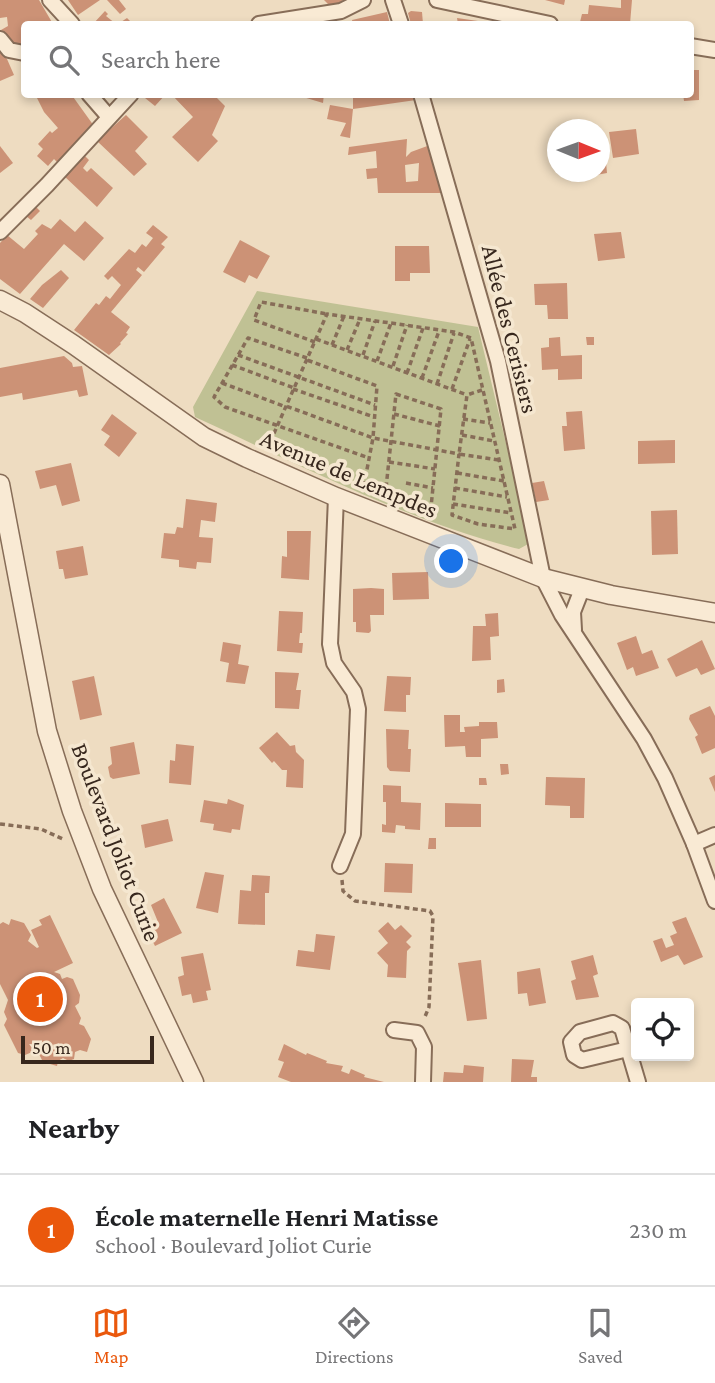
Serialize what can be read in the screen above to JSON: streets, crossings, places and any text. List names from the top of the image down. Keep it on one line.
{"streets":{"street":["Allée des Cerisiers","Avenue de Lempdes","Boulevard Joliot Curie"]},"crossings":[["Allée des Cerisiers","Avenue de Lempdes"]],"scale_bar":"50 m","north":"right","page":{"search":"Search here","pins":"1","scale":"50 m","heading":"Nearby","list":[{"mark":"1","name":"École maternelle Henri Matisse","note":"School · Boulevard Joliot Curie","value":"230 m"}],"nav":["Map","Directions","Saved"]}}
